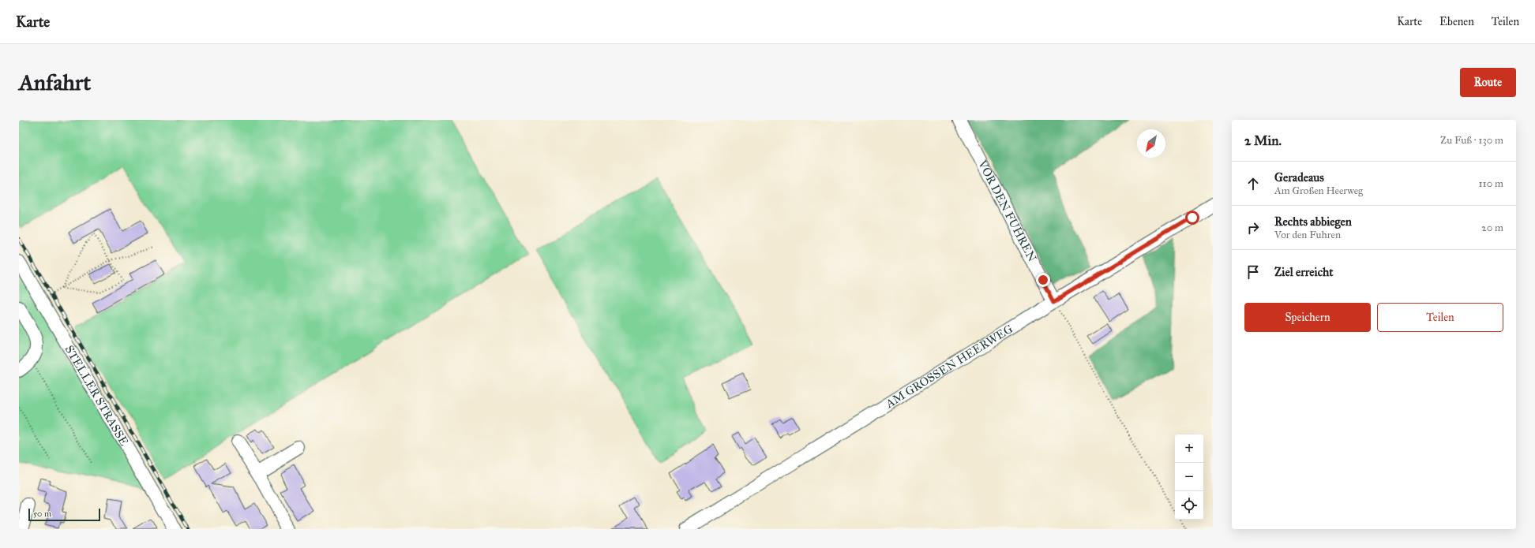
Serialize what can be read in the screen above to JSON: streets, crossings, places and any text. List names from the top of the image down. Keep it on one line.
{"streets":{"street":["VOR DEN FUHREN","AM GROSSEN HEERWEG","STELLER STRASSE"]},"crossings":[["VOR DEN FUHREN","AM GROSSEN HEERWEG"]],"scale_bar":"50 m","north":"bottom left","page":{"header":"Karte","nav":["Karte","Ebenen","Teilen"],"buttons":["Route",["Speichern","Teilen"]],"title":"Anfahrt","heading":["2 Min.","Zu Fuß · 130 m"],"list":[["Geradeaus","Am Großen Heerweg","110 m"],["Rechts abbiegen","Vor den Fuhren","20 m"],"Ziel erreicht"],"map_buttons":["+","−"],"scale":"50 m"}}
